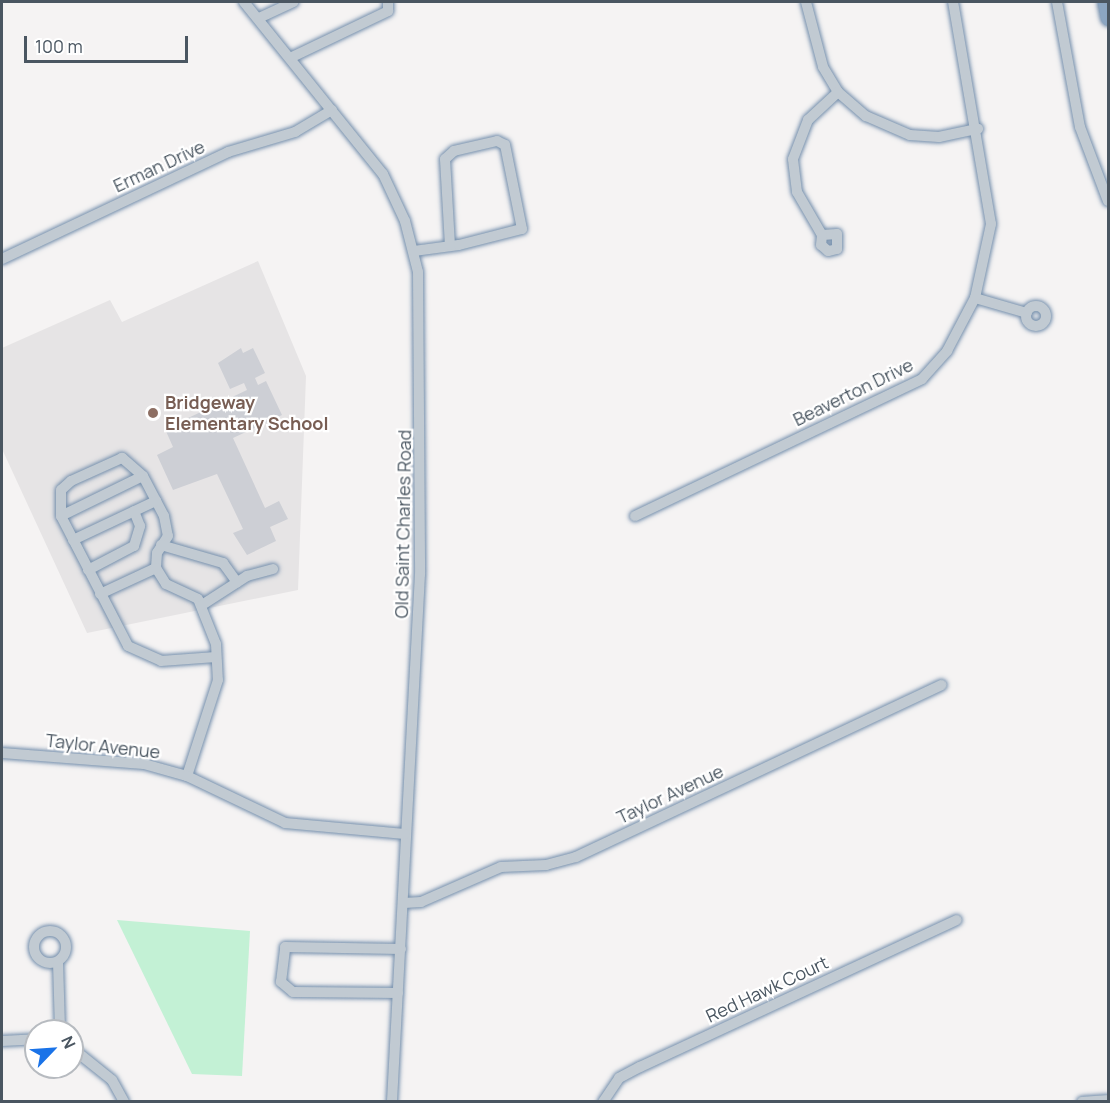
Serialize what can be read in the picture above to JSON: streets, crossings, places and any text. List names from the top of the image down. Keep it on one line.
{"streets":{"street":["Erman Drive","Beaverton Drive","Old Saint Charles Road","Taylor Avenue","Red Hawk Court"]},"crossings":[["Erman Drive","Old Saint Charles Road"],["Old Saint Charles Road","Taylor Avenue"]],"places":["Bridgeway Elementary School"],"scale_bar":"100 m","north":"top right"}
